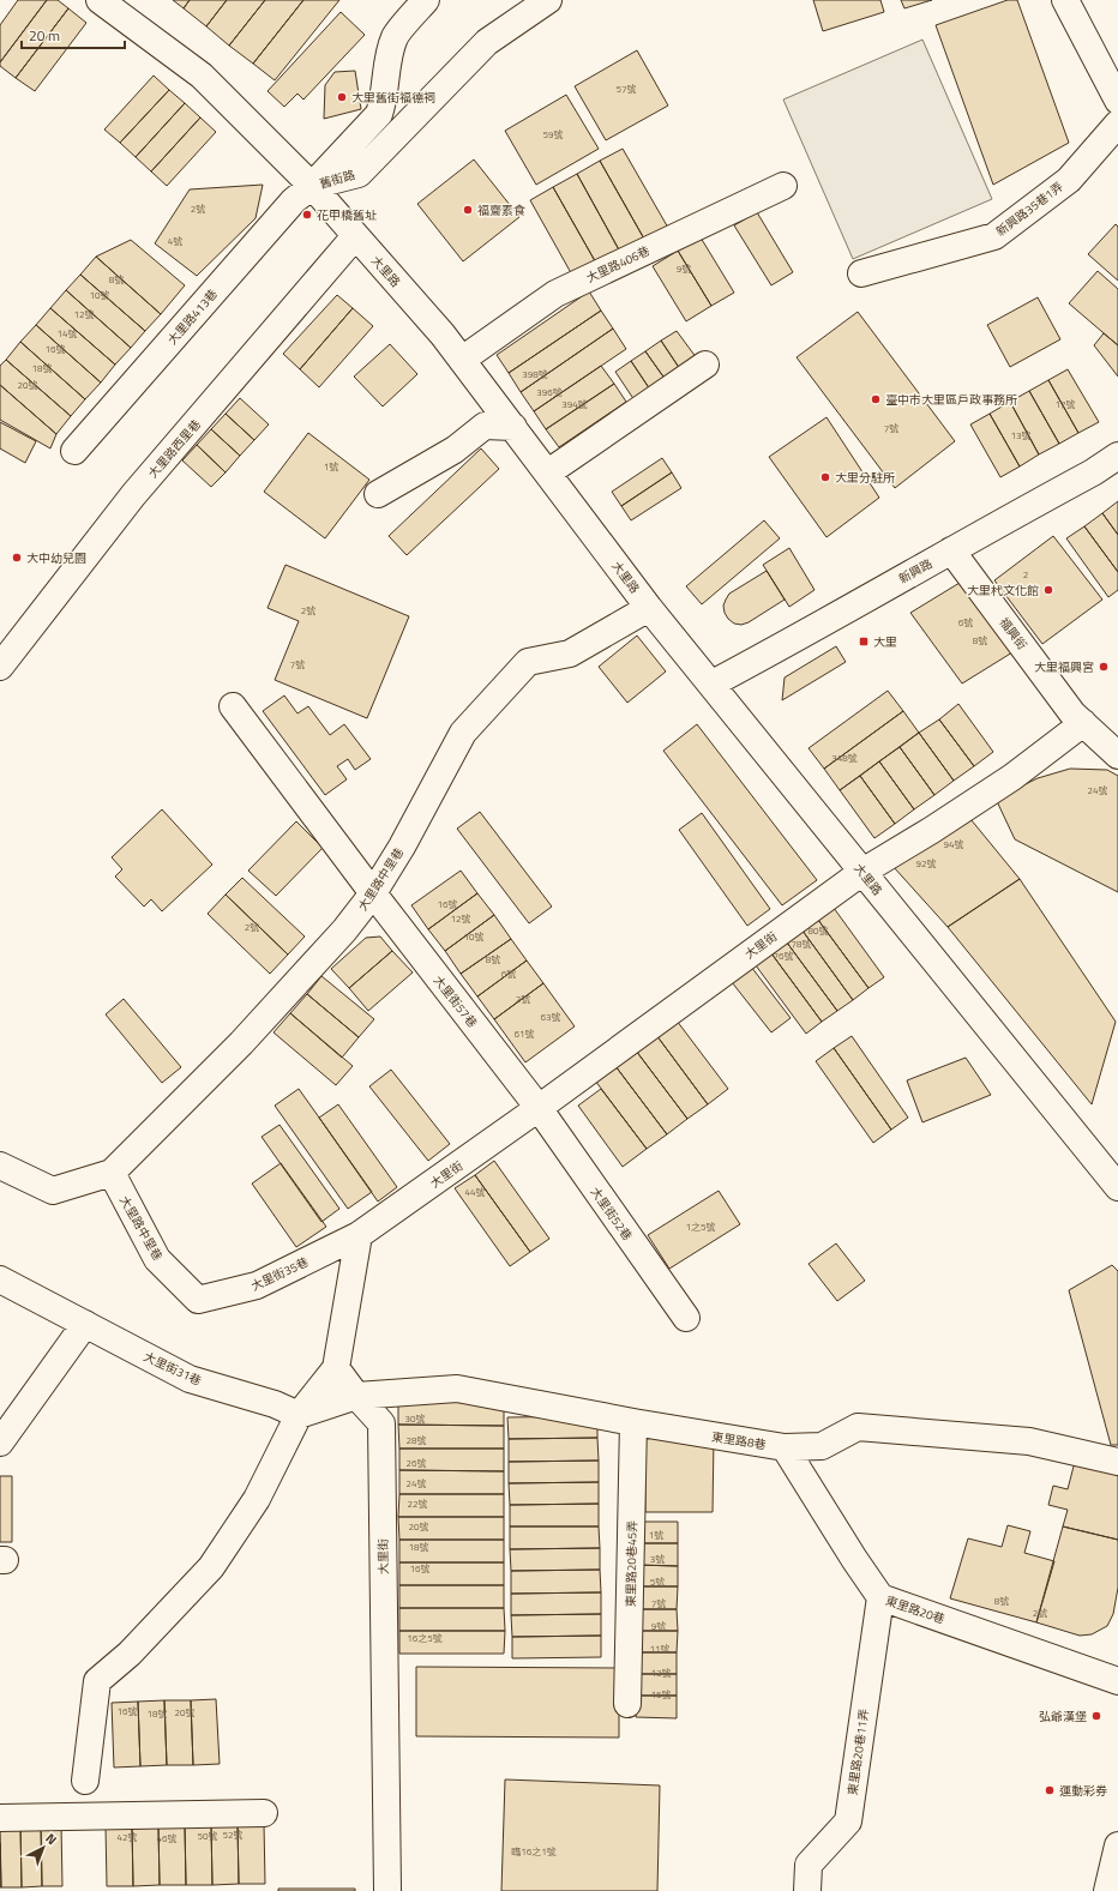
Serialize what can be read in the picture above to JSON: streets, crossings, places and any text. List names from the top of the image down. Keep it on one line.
{"streets":{"street":["舊街路","新興路35巷1弄","大里路406巷","大里路","大里路413巷","大里路西里巷","新興路","福興街","大里路中里巷","大里街","大里街57巷","大里街52巷","大里街35巷","大里街31巷","東里路8巷","東里路20巷45弄","東里路20巷","東里路20巷11弄"]},"crossings":[["舊街路","大里路"],["舊街路","大里路413巷"],["大里路406巷","大里路"],["大里路","大里路413巷"],["大里路","大里路西里巷"],["大里路","新興路"],["大里路","大里路中里巷"],["大里路","大里街"],["新興路","福興街"],["福興街","大里街"],["大里路中里巷","大里街57巷"],["大里路中里巷","大里街35巷"],["大里街","大里街57巷"],["大里街","大里街52巷"],["大里街","大里街35巷"],["大里街","東里路8巷"],["大里街57巷","大里街52巷"],["東里路8巷","東里路20巷45弄"],["東里路8巷","東里路20巷"],["東里路20巷","東里路20巷11弄"]],"places":{"other":["大里舊街福德祠","福齋素食","花甲橋舊址","臺中市大里區戶政事務所","大里分駐所","大中幼兒園","大里杙文化館","大里福興宮","弘爺漢堡","運動彩券"],"transit":["大里"]},"house_numbers":["57號","59號","2號","4號","9號","8號","10號","12號","14號","16號","18號","398號","20號","396號","394號","17號","7號","13號","1號","2","2號","6號","8號","7號","348號","24號","94號","92號","16號","12號","2號","80號","10號","78號","76號","8號","6號","2號","63號","61號","44號","1之5號","30號","28號","26號","24號","22號","20號","1號","18號","3號","16號","5號","8號","7號","2號","9號","16之5號","11號","13號","15號","16號","20號","18號","52號","50號","42號","46號","臨16之1號"],"scale_bar":"20 m","north":"top right"}
